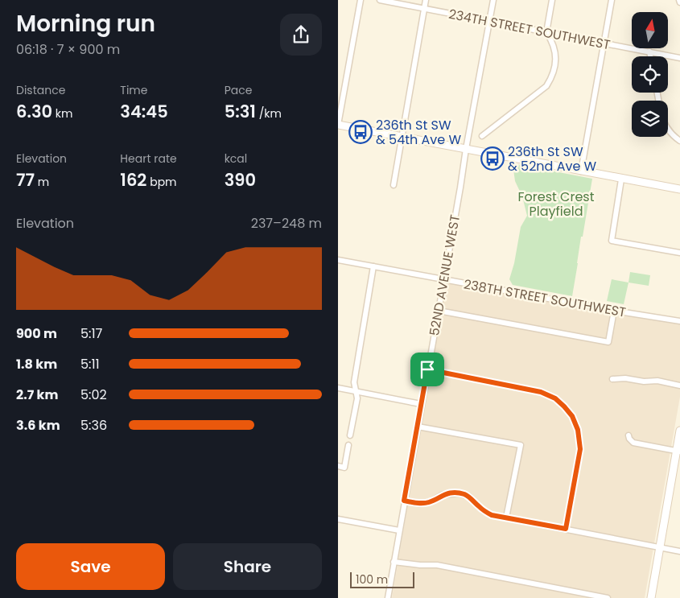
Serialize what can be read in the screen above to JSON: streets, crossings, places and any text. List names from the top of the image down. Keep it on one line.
{"streets":{"street":["234TH STREET SOUTHWEST","52ND AVENUE WEST","238TH STREET SOUTHWEST"]},"crossings":[["234TH STREET SOUTHWEST","52ND AVENUE WEST"],["52ND AVENUE WEST","238TH STREET SOUTHWEST"]],"parks":["Forest Crest Playfield"],"places":{"bus stop":["236th St SW & 54th Ave W","236th St SW & 52nd Ave W"]},"scale_bar":"100 m","north":"top","page":{"heading":["Morning run","06:18 · 7 × 900 m"],"stats":[["Distance","6.30 km"],["Time","34:45"],["Pace","5:31 /km"],["Elevation","77 m"],["Heart rate","162 bpm"],["kcal","390"]],"chart":["Elevation","237–248 m"],"list":[{"name":"900 m","note":"5:17"},{"name":"1.8 km","note":"5:11"},{"name":"2.7 km","note":"5:02"},{"name":"3.6 km","note":"5:36"}],"buttons":["Save","Share"],"scale":"100 m"}}
